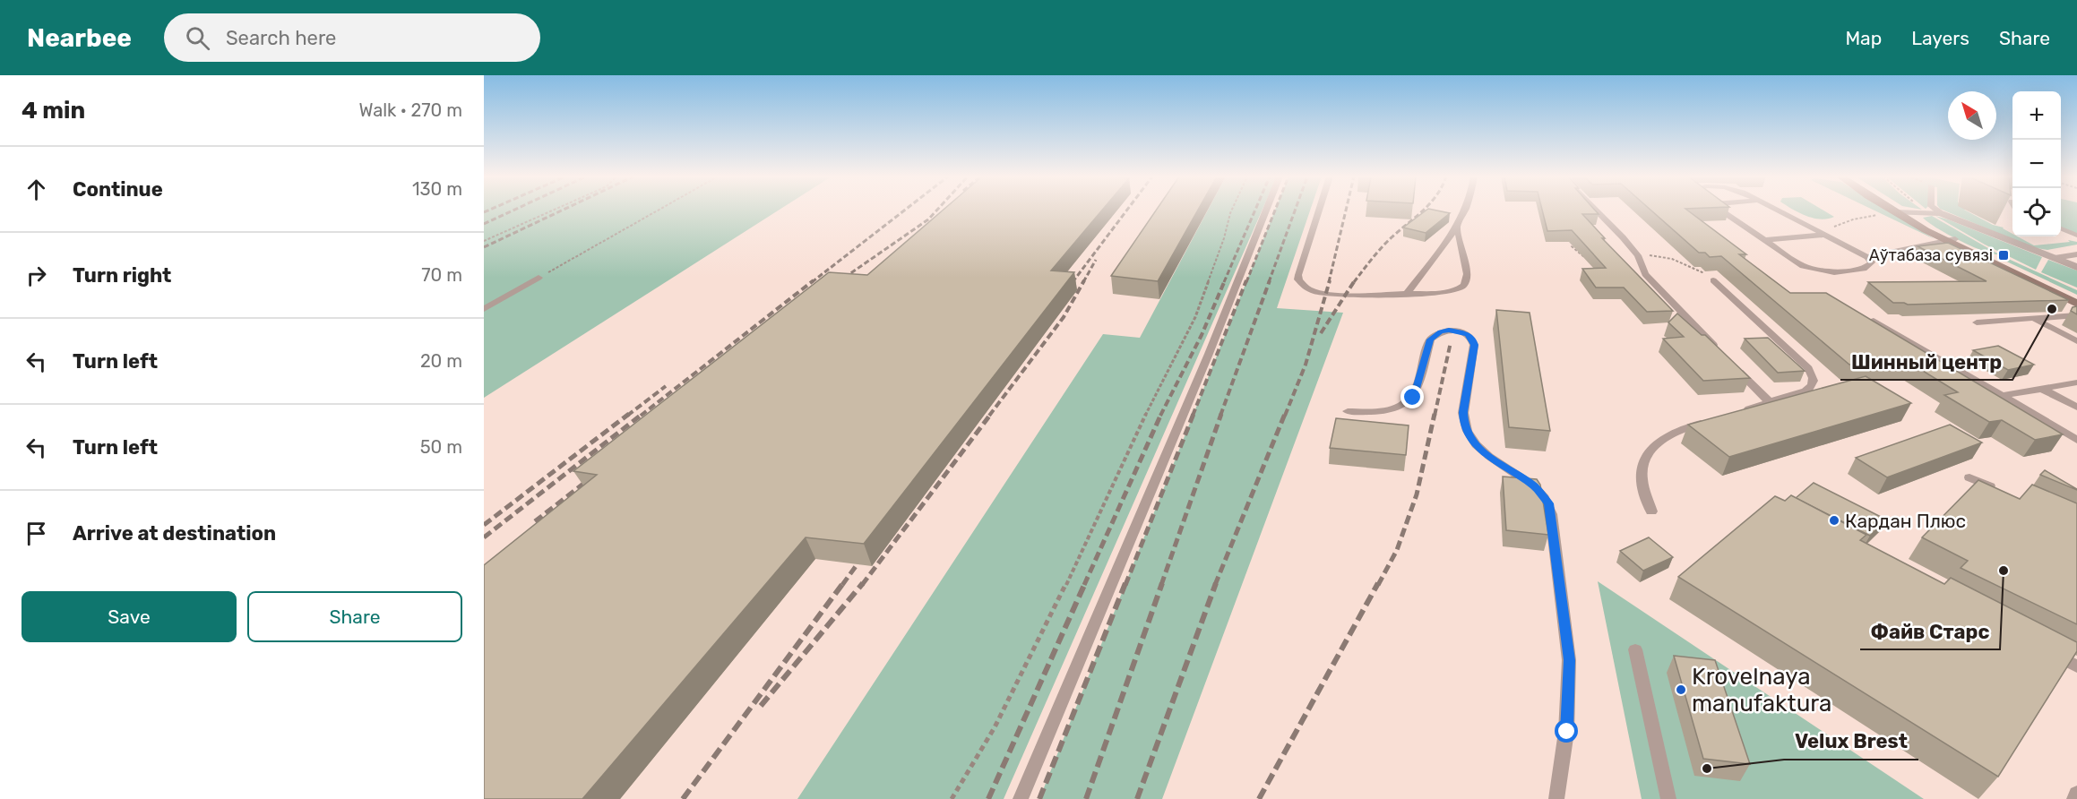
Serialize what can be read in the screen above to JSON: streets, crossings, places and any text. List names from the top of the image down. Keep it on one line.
{"places":{"transit":["Аўтабаза сувязі"],"other":["Шинный центр","Кардан Плюс","Файв Старс","Krovelnaya manufaktura","Velux Brest"]},"north":"top left","page":{"header":"Nearbee","search":"Search here","nav":["Map","Layers","Share"],"heading":["4 min","Walk · 270 m"],"map_buttons":["+","−"],"list":[["Continue","130 m"],["Turn right","70 m"],["Turn left","20 m"],["Turn left","50 m"],"Arrive at destination"],"buttons":["Save","Share"]}}
